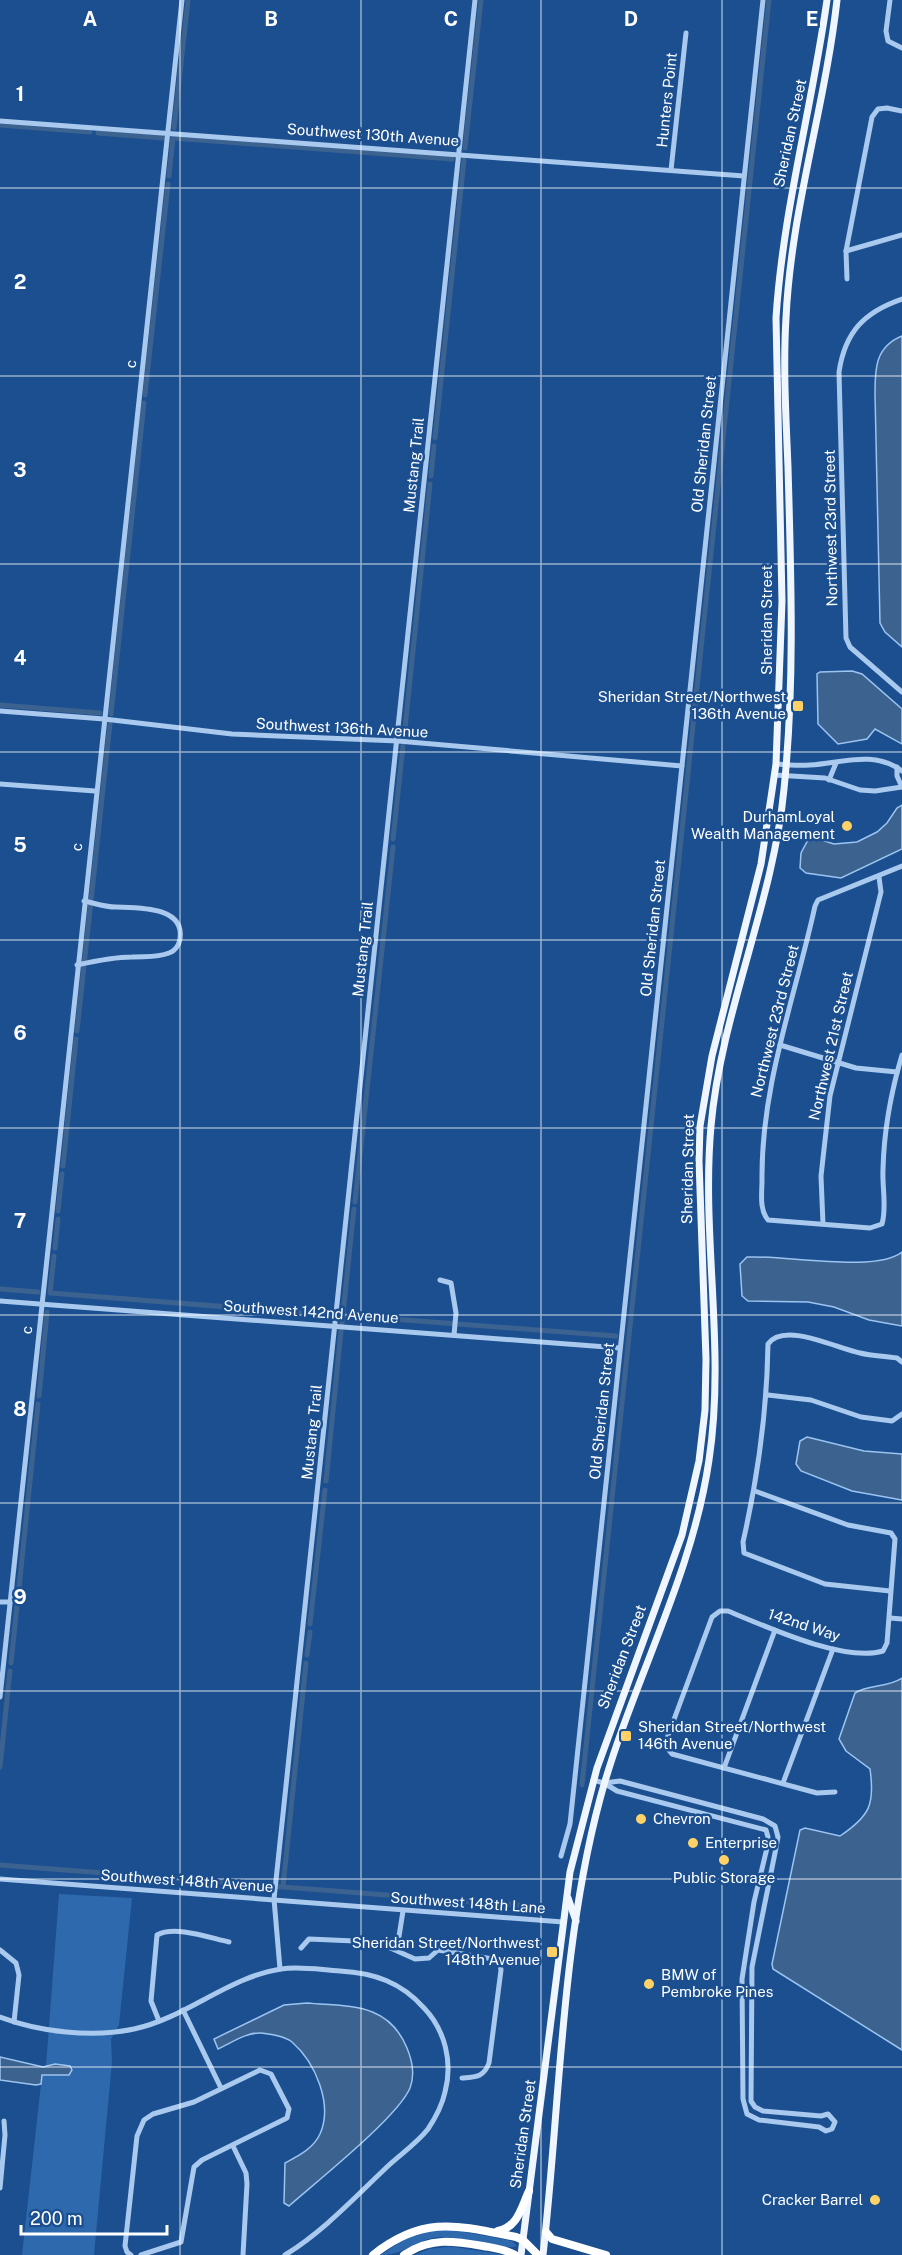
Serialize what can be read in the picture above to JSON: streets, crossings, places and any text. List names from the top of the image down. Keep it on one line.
{"streets":{"main road":["Sheridan Street"],"street":["Hunters Point","Southwest 130th Avenue","c","Old Sheridan Street","Mustang Trail","Northwest 23rd Street","Southwest 136th Avenue","Northwest 21st Street","Southwest 142nd Avenue","142nd Way","Southwest 148th Avenue","Southwest 148th Lane"]},"crossings":[["Hunters Point","Southwest 130th Avenue"],["Sheridan Street","Southwest 148th Lane"],["Southwest 130th Avenue","c"],["Southwest 130th Avenue","Old Sheridan Street"],["Southwest 130th Avenue","Mustang Trail"],["c","Southwest 136th Avenue"],["c","Southwest 142nd Avenue"],["Old Sheridan Street","Southwest 136th Avenue"],["Old Sheridan Street","Southwest 142nd Avenue"],["Mustang Trail","Southwest 136th Avenue"],["Mustang Trail","Southwest 142nd Avenue"],["Mustang Trail","Southwest 148th Avenue"],["Northwest 23rd Street","Northwest 21st Street"],["Southwest 148th Avenue","Southwest 148th Lane"]],"places":{"transit":["Sheridan Street/Northwest 136th Avenue","Sheridan Street/Northwest 146th Avenue","Sheridan Street/Northwest 148th Avenue"],"other":["DurhamLoyal Wealth Management","Chevron","Enterprise","Public Storage","BMW of Pembroke Pines","Cracker Barrel"]},"scale_bar":"200 m","grid":{"columns":["A","B","C","D","E"],"rows":["1","2","3","4","5","6","7","8","9"]}}
